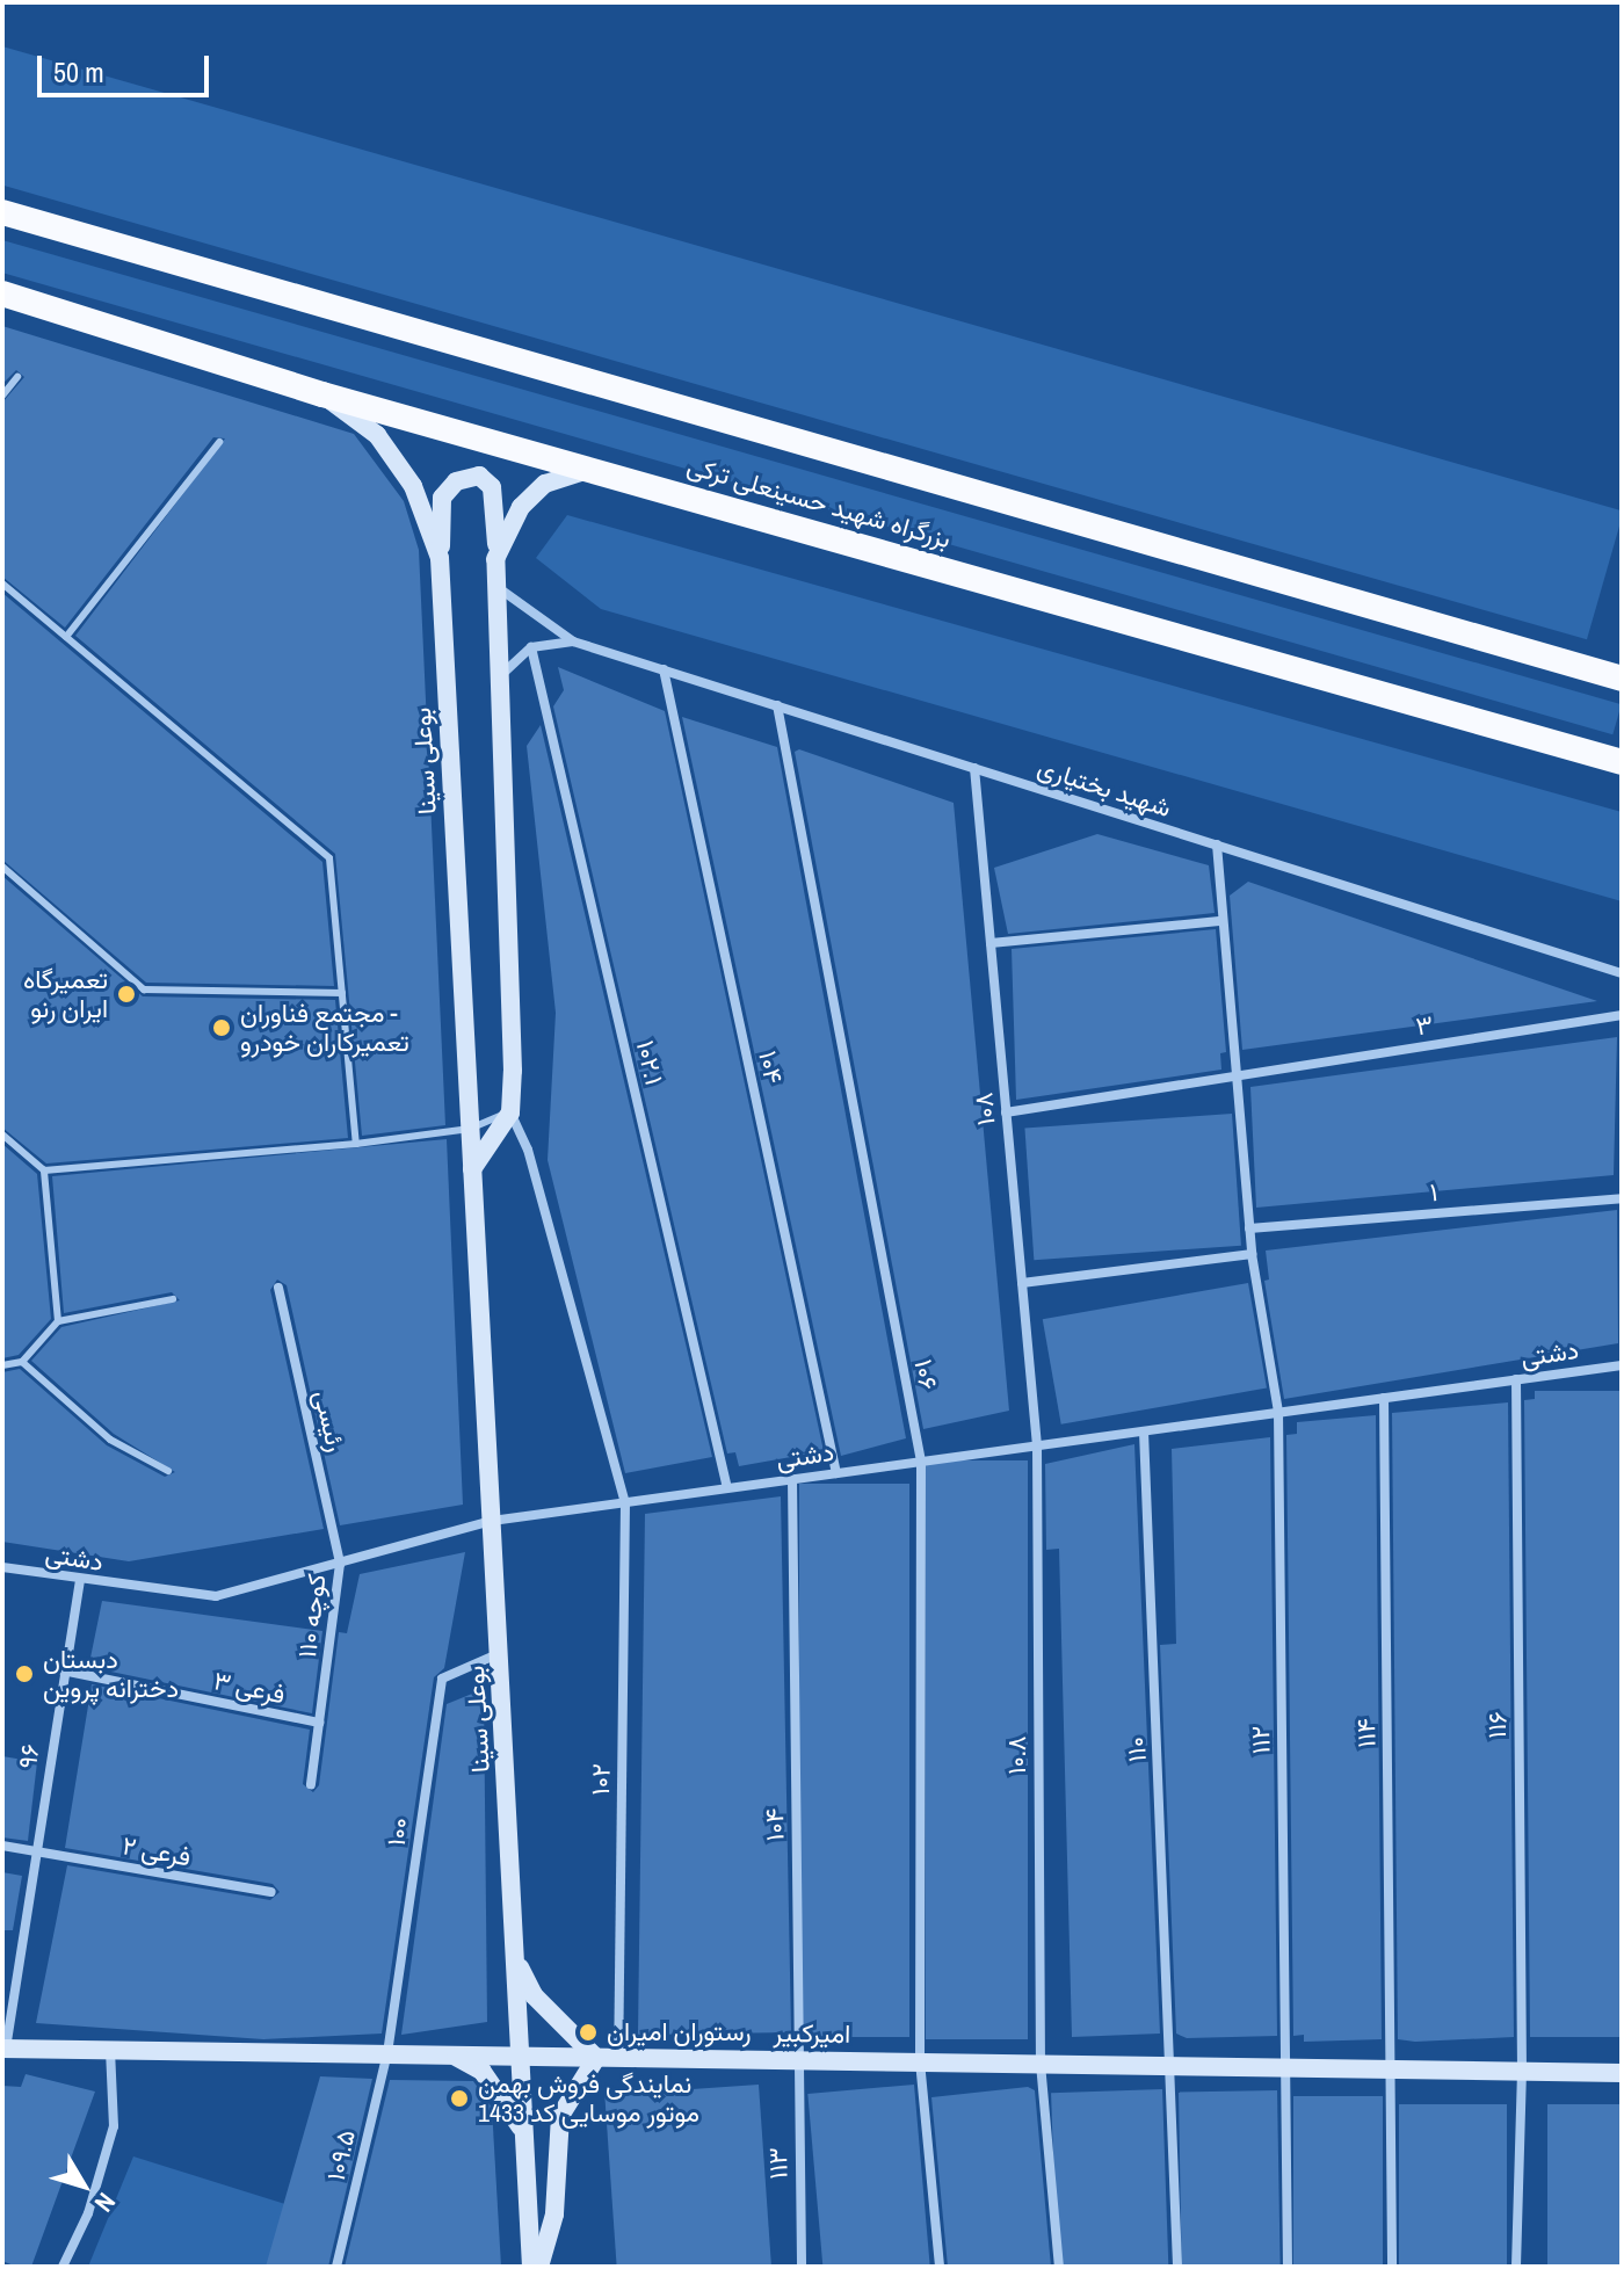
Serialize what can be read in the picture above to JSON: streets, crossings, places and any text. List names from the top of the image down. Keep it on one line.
{"streets":{"highway":["بزرگراه شهید حسینعلی ترکی"],"main road":["بوعلی سینا","امیرکبیر"],"street":["شهید بختیاری","۳","۱۰۲.۱","۱۰۴","۱۰۸","۱","دشتی","۱۰۶","رئیسی","کوچه ۱۱۰","فرعی ۳","۱۱۶","۱۱۴","۱۱۲","۱۱۰","۱۰.۸","۹۶","۱۰۲","۱۰۰","فرعی ۲","۱۰۹.۵","۱۱۳"]},"crossings":[["بزرگراه شهید حسینعلی ترکی","بوعلی سینا"],["بوعلی سینا","دشتی"],["بوعلی سینا","۱۰۰"],["بوعلی سینا","امیرکبیر"],["شهید بختیاری","۱۰۴"],["شهید بختیاری","۱۰۸"],["شهید بختیاری","۱۰۶"],["شهید بختیاری","۱۱۲"],["۳","۱۰۸"],["۳","۱۱۲"],["۱۰۲.۱","دشتی"],["۱۰۴","دشتی"],["۱۰۴","امیرکبیر"],["۱۰۴","۱۱۳"],["۱۰۸","دشتی"],["۱۰۸","۱۰.۸"],["۱","۱۱۲"],["دشتی","۱۰۶"],["دشتی","رئیسی"],["دشتی","کوچه ۱۱۰"],["دشتی","۱۱۶"],["دشتی","۱۱۴"],["دشتی","۱۱۲"],["دشتی","۱۱۰"],["دشتی","۱۰.۸"],["دشتی","۹۶"],["دشتی","۱۰۲"],["۱۰۶","امیرکبیر"],["رئیسی","کوچه ۱۱۰"],["کوچه ۱۱۰","فرعی ۳"],["فرعی ۳","۹۶"],["۱۱۶","امیرکبیر"],["۱۱۴","امیرکبیر"],["۱۱۲","امیرکبیر"],["۱۱۰","امیرکبیر"],["۱۰.۸","امیرکبیر"],["۹۶","فرعی ۲"],["۹۶","امیرکبیر"],["۱۰۲","امیرکبیر"],["۱۰۰","امیرکبیر"],["۱۰۰","۱۰۹.۵"],["امیرکبیر","۱۰۹.۵"],["امیرکبیر","۱۱۳"]],"places":["تعمیرگاه ایران رنو","مجتمع فناوران - تعمیرکاران خودرو","دبستان دخترانه پروین","رستوران امیران","نمایندگی فروش بهمن موتور موسایی کد 1433"],"scale_bar":"50 m","north":"bottom right"}
